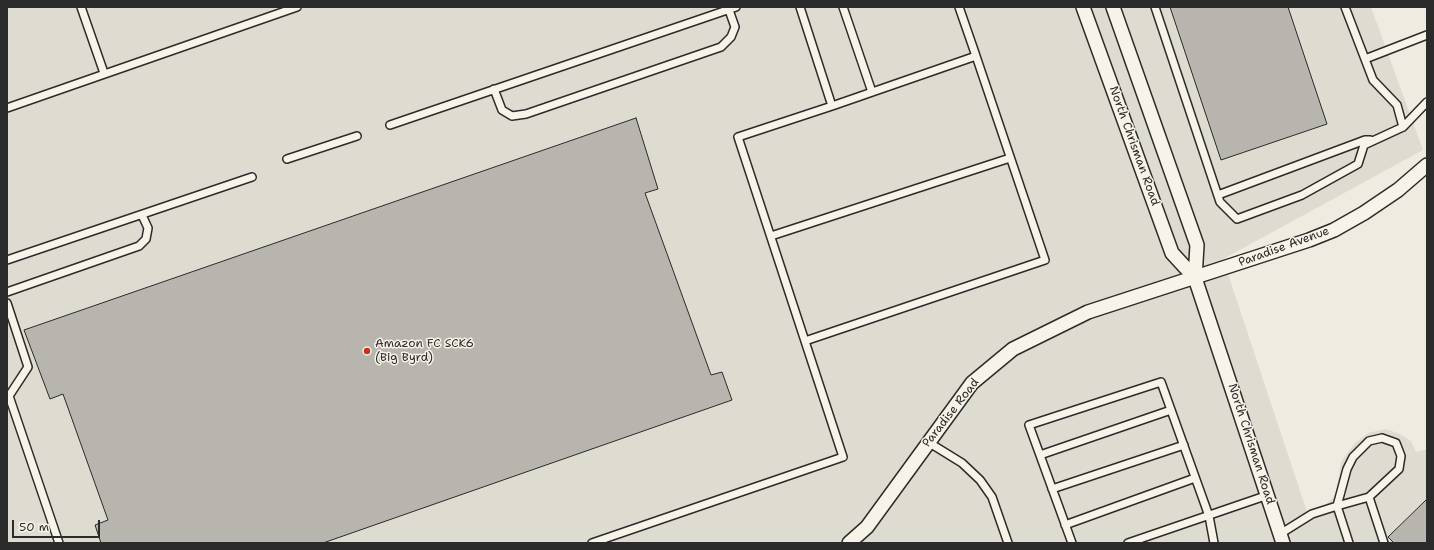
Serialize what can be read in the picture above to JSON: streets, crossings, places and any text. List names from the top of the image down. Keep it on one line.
{"streets":{"street":["North Chrisman Road","Paradise Avenue","Paradise Road"]},"crossings":[["North Chrisman Road","Paradise Avenue"],["North Chrisman Road","Paradise Road"],["Paradise Avenue","Paradise Road"]],"places":["Amazon FC SCK6 (Big Byrd)"],"scale_bar":"50 m"}
